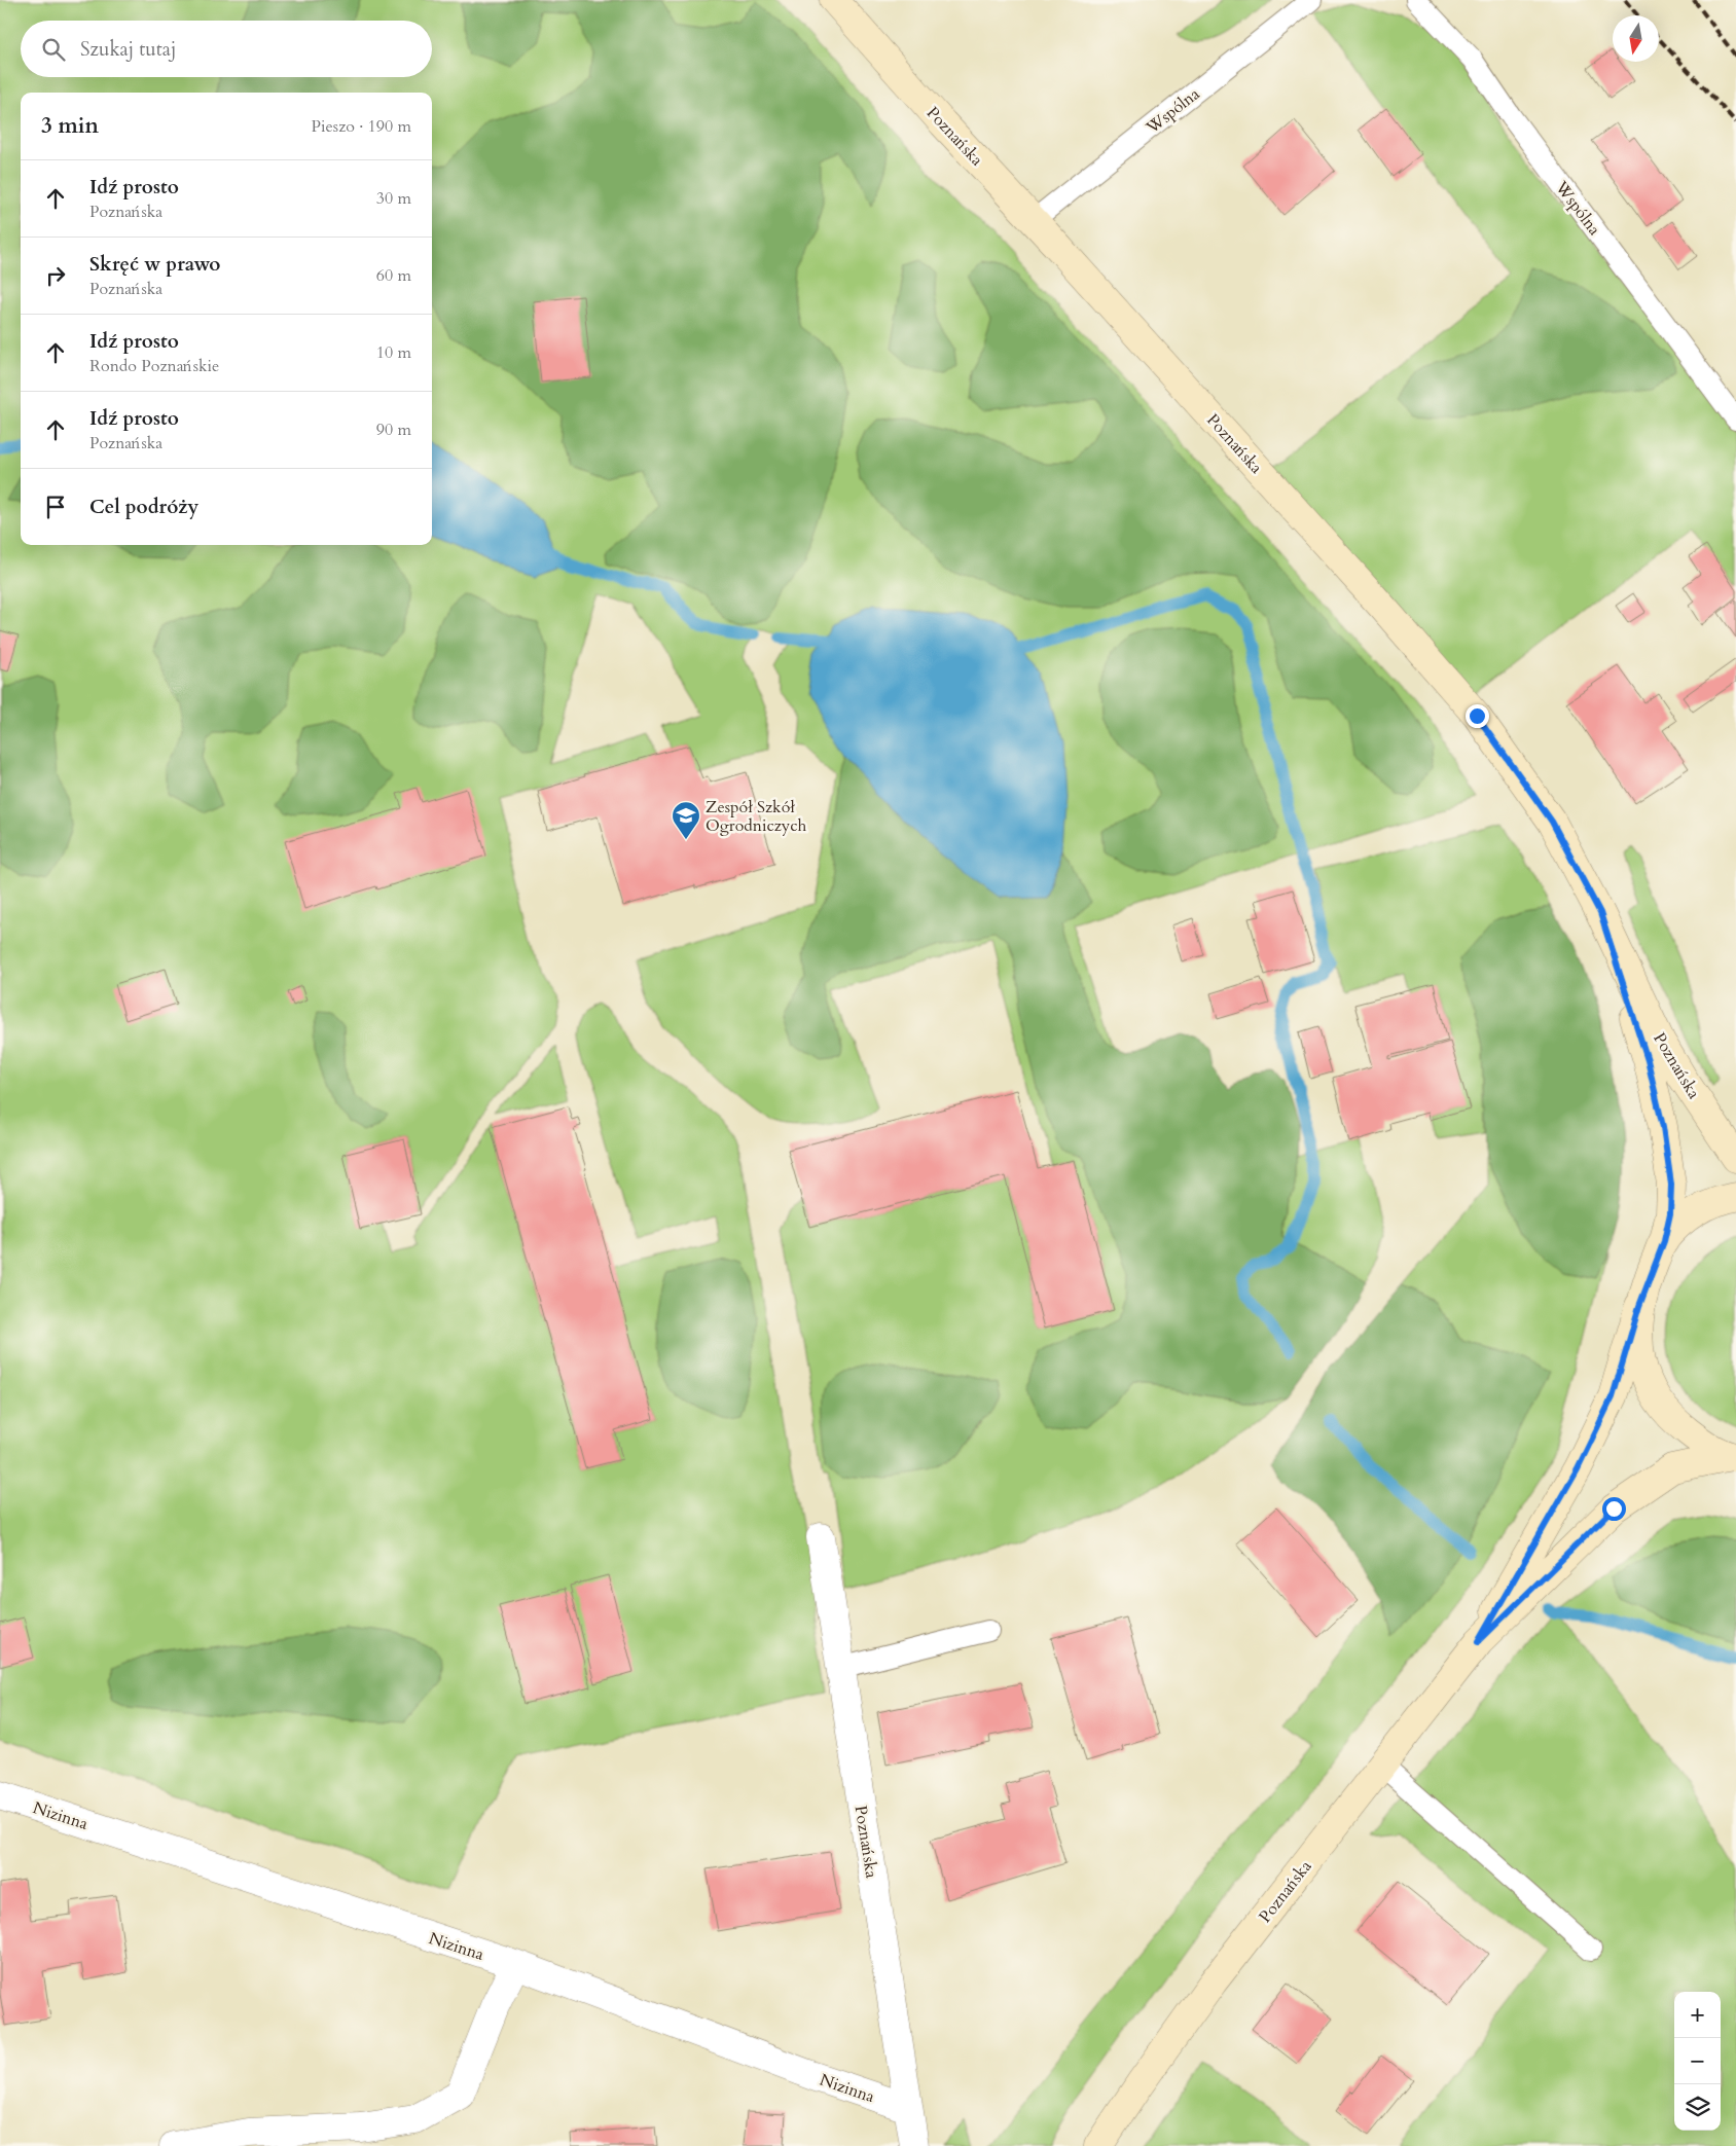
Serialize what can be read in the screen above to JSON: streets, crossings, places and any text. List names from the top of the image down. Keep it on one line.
{"streets":{"main road":["Poznańska"],"street":["Nizinna"],"lane":["Wspólna"]},"crossings":[["Wspólna","Poznańska"],["Poznańska","Nizinna"]],"places":{"school or university":["Zespół Szkół Ogrodniczych"]},"north":"bottom","page":{"search":"Szukaj tutaj","heading":["3 min","Pieszo · 190 m"],"list":[["Idź prosto","Poznańska","30 m"],["Skręć w prawo","Poznańska","60 m"],["Idź prosto","Rondo Poznańskie","10 m"],["Idź prosto","Poznańska","90 m"],"Cel podróży"],"map_buttons":["+","−"]}}
